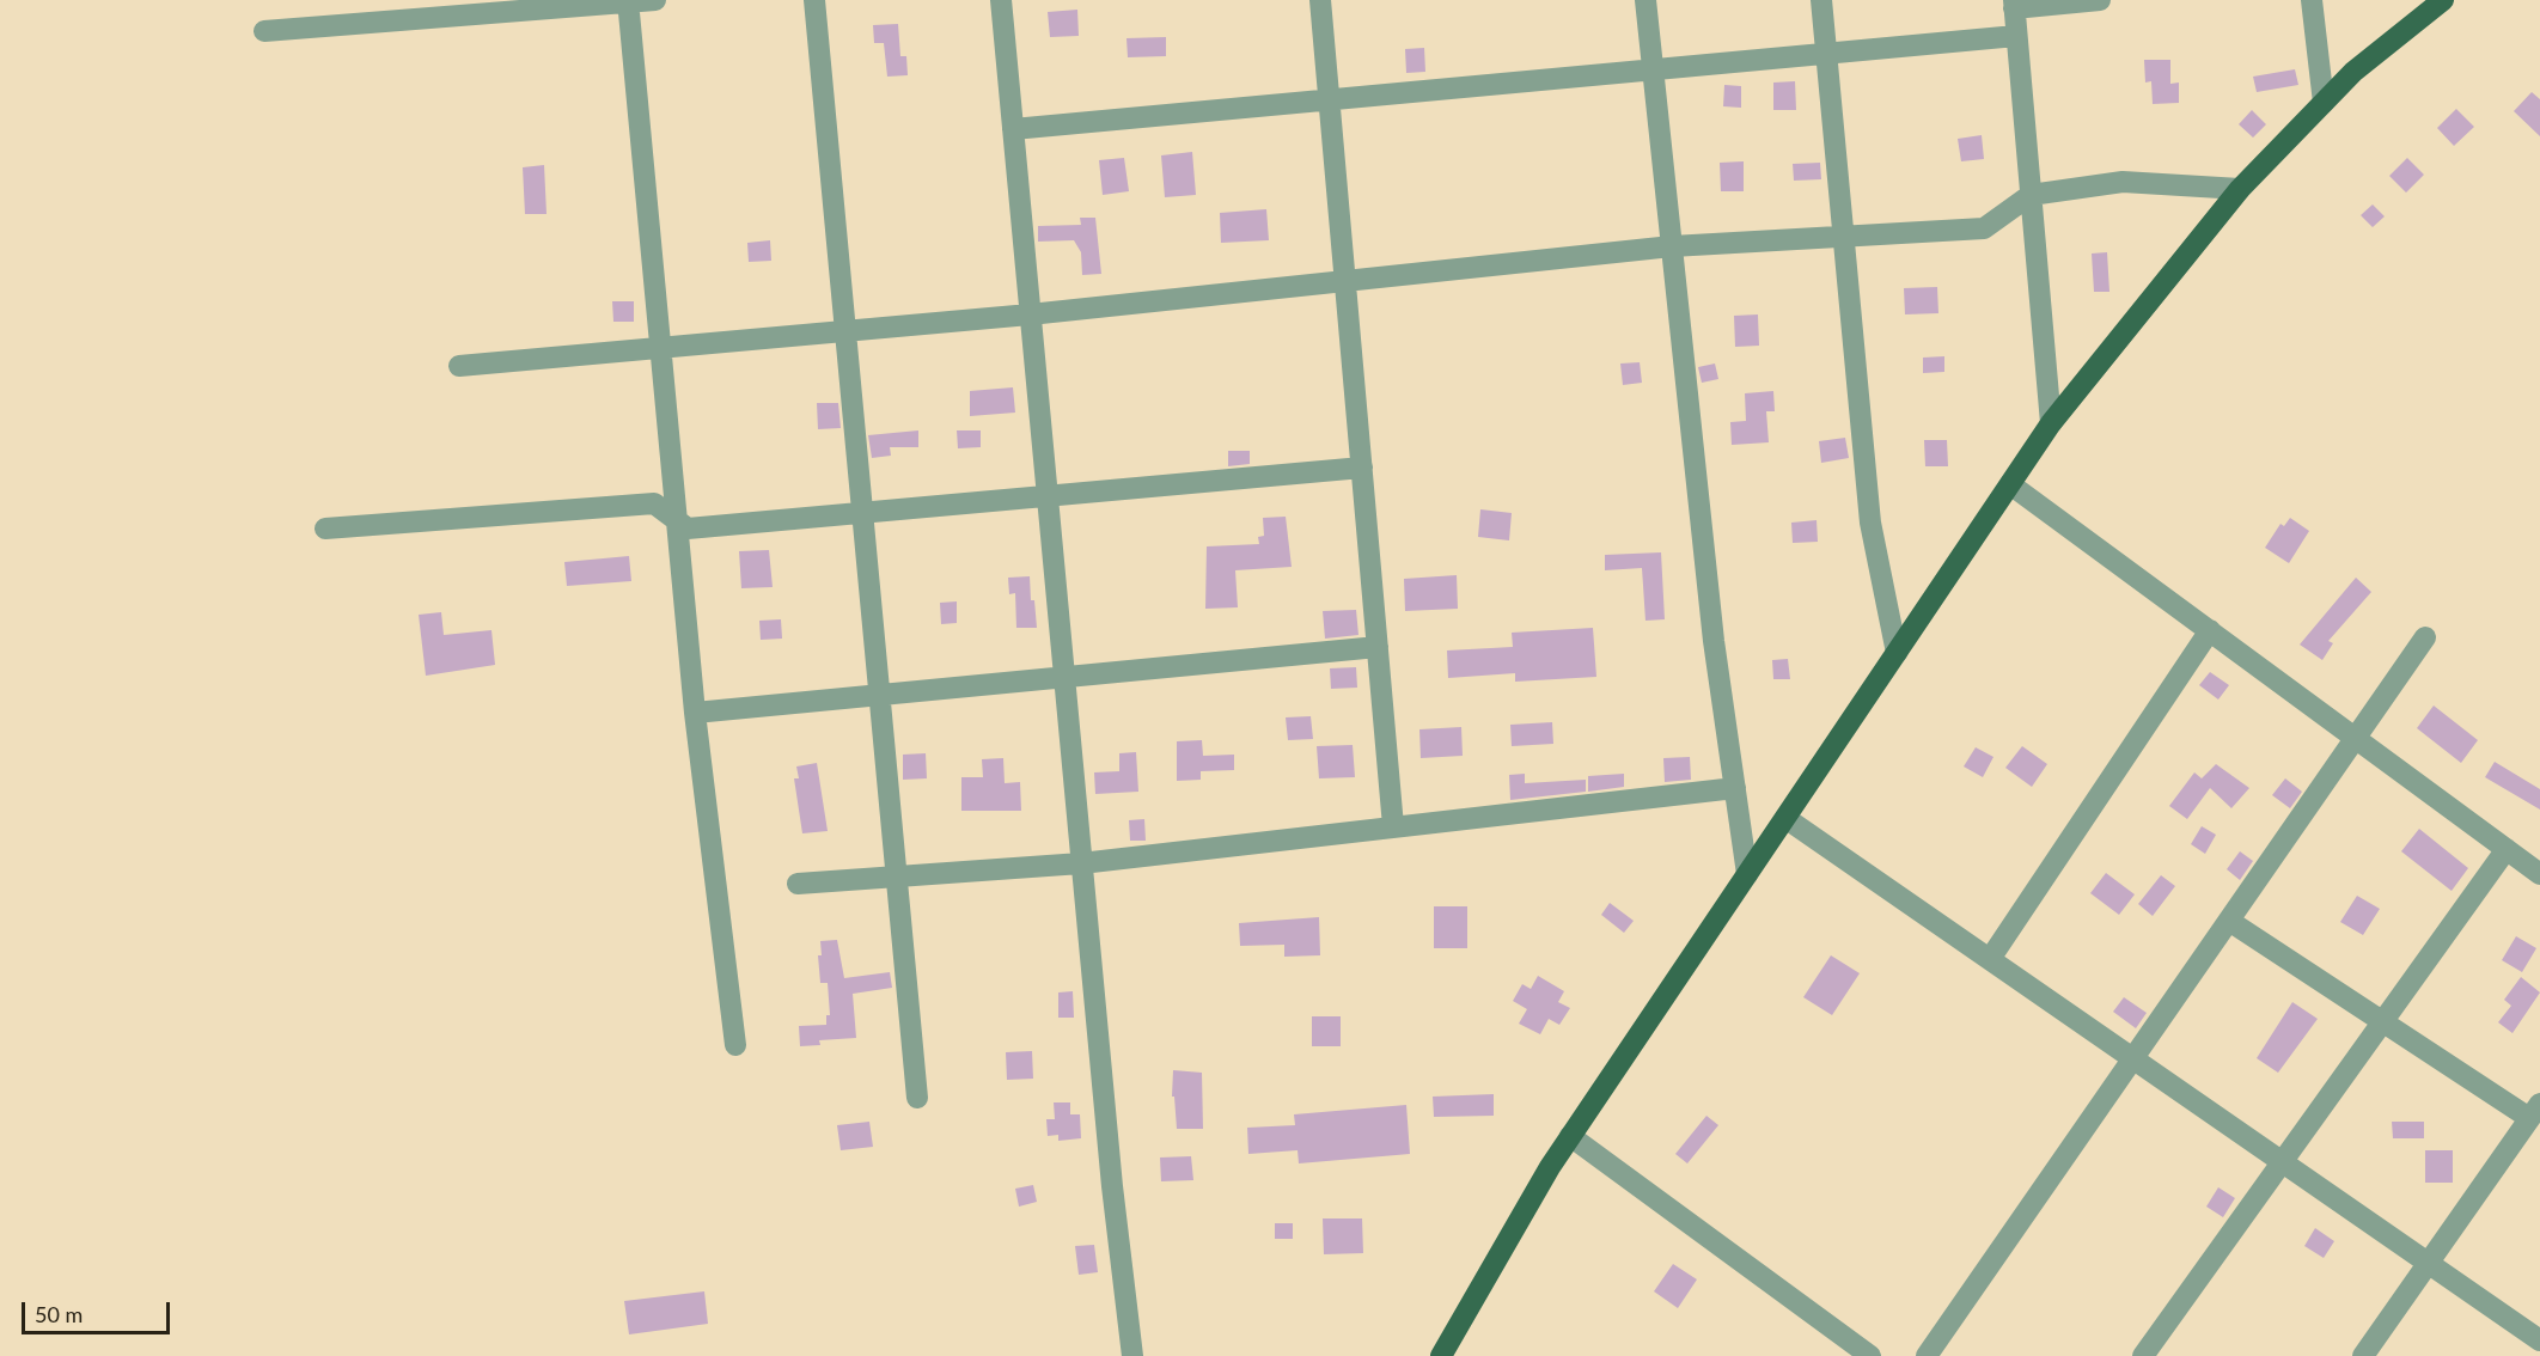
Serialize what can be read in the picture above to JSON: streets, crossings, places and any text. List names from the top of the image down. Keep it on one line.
{"scale_bar":"50 m"}
